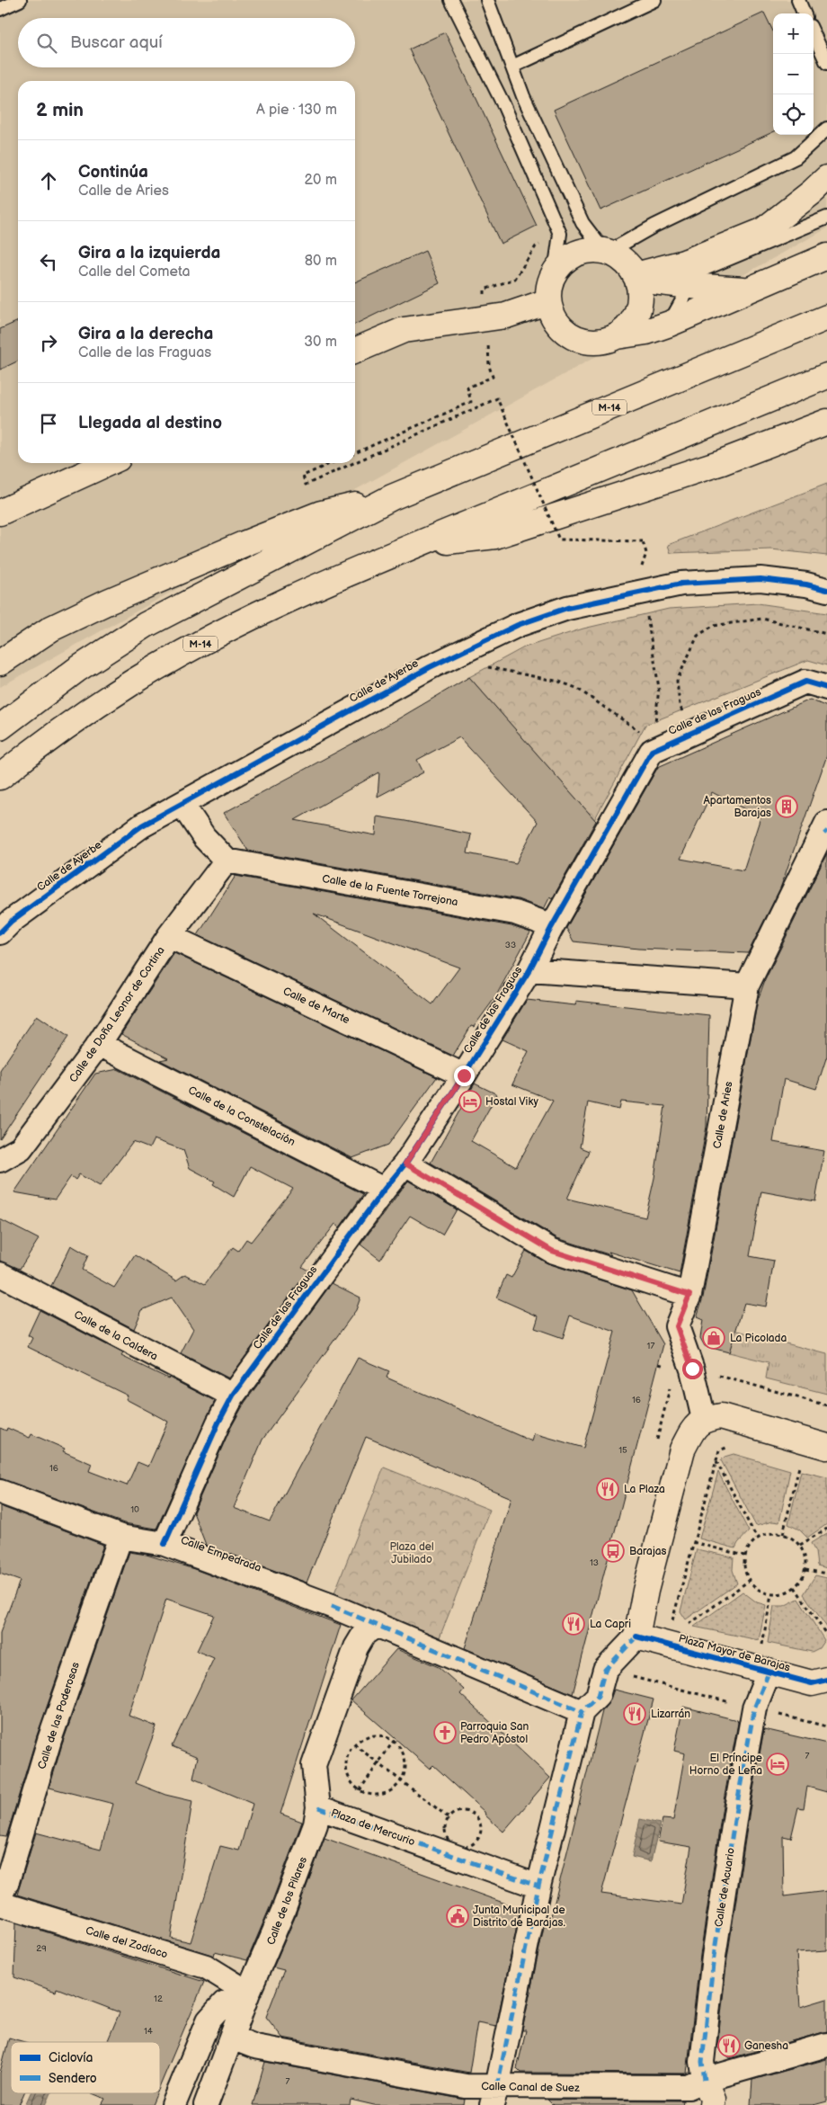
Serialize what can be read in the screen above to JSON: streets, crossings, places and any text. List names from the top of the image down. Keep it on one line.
{"streets":{"main road":["M-14","Plaza Mayor de Barajas","Calle de Acuario"],"street":["Calle de Ayerbe","Calle de las Fraguas","Calle de la Fuente Torrejona","Calle de Marte","Calle de Doña Leonor de Cortina","Calle de Aries","Calle de la Constelación","Calle de la Caldera","Calle Empedrada","Calle de las Poderosas","Plaza de Mercurio","Calle de los Pilares","Calle del Zodíaco","Calle Canal de Suez"]},"crossings":[["Calle de las Fraguas","Calle de la Fuente Torrejona"],["Calle de las Fraguas","Calle de Marte"],["Calle de las Fraguas","Calle de la Constelación"],["Calle de las Fraguas","Calle de la Caldera"],["Calle de las Fraguas","Calle Empedrada"],["Calle de la Fuente Torrejona","Calle de Doña Leonor de Cortina"],["Calle de Marte","Calle de Doña Leonor de Cortina"],["Calle de Doña Leonor de Cortina","Calle de la Constelación"],["Calle Empedrada","Calle de las Poderosas"],["Calle Empedrada","Plaza de Mercurio"],["Plaza Mayor de Barajas","Calle de Acuario"],["Plaza de Mercurio","Calle de los Pilares"],["Calle de Acuario","Calle Canal de Suez"],["Calle de los Pilares","Calle del Zodíaco"],["Calle de los Pilares","Calle Canal de Suez"]],"parks":["Plaza del Jubilado"],"places":{"building":["Apartamentos Barajas"],"hotel":["Hostal Viky","El Príncipe Horno de Leña"],"shop":["La Picolada"],"restaurant":["La Plaza","La Capri","Lizarrán","Ganesha"],"bus stop":["Barajas"],"church":["Parroquia San Pedro Apóstol"],"public building":["Junta Municipal de Distrito de Barajas."]},"house_numbers":["33","17","16","15","16","10","13","7","29","12","14","7"],"legend":["Ciclovía","Sendero"],"page":{"map_buttons":["+","−"],"search":"Buscar aquí","heading":["2 min","A pie · 130 m"],"list":[["Continúa","Calle de Aries","20 m"],["Gira a la izquierda","Calle del Cometa","80 m"],["Gira a la derecha","Calle de las Fraguas","30 m"],"Llegada al destino"]}}
